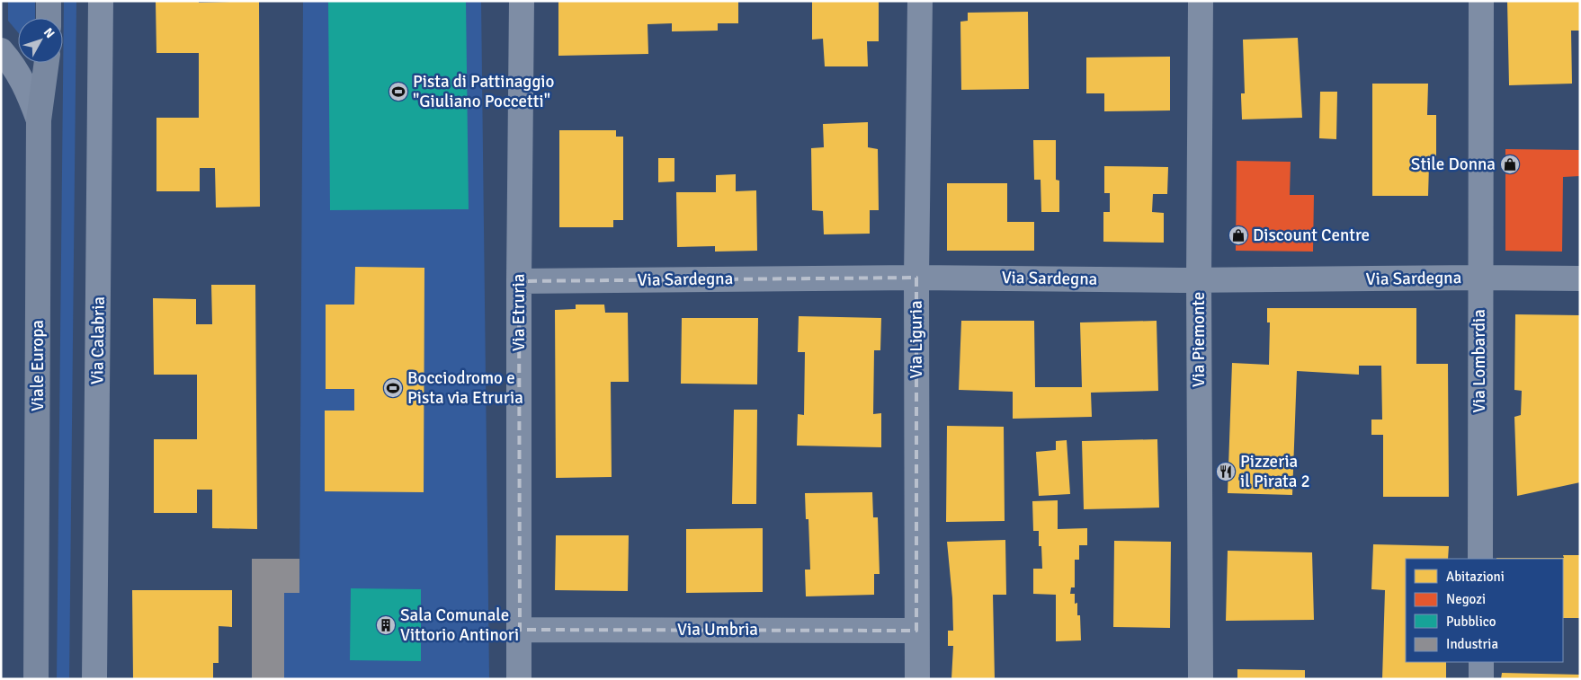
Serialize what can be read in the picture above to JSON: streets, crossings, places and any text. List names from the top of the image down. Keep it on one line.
{"streets":{"main road":["Viale Europa"],"street":["Via Sardegna","Via Etruria","Via Liguria","Via Piemonte","Via Calabria","Via Lombardia","Via Umbria"]},"crossings":[["Via Sardegna","Via Etruria"],["Via Sardegna","Via Liguria"],["Via Sardegna","Via Piemonte"],["Via Sardegna","Via Lombardia"],["Via Etruria","Via Umbria"],["Via Liguria","Via Umbria"]],"places":{"sports":["Pista di Pattinaggio \"Giuliano Poccetti\"","Bocciodromo e Pista via Etruria"],"shop":["Stile Donna","Discount Centre"],"restaurant":["Pizzeria il Pirata 2"],"building":["Sala Comunale Vittorio Antinori"]},"legend":["Abitazioni","Negozi","Pubblico","Industria"],"north":"top right"}
